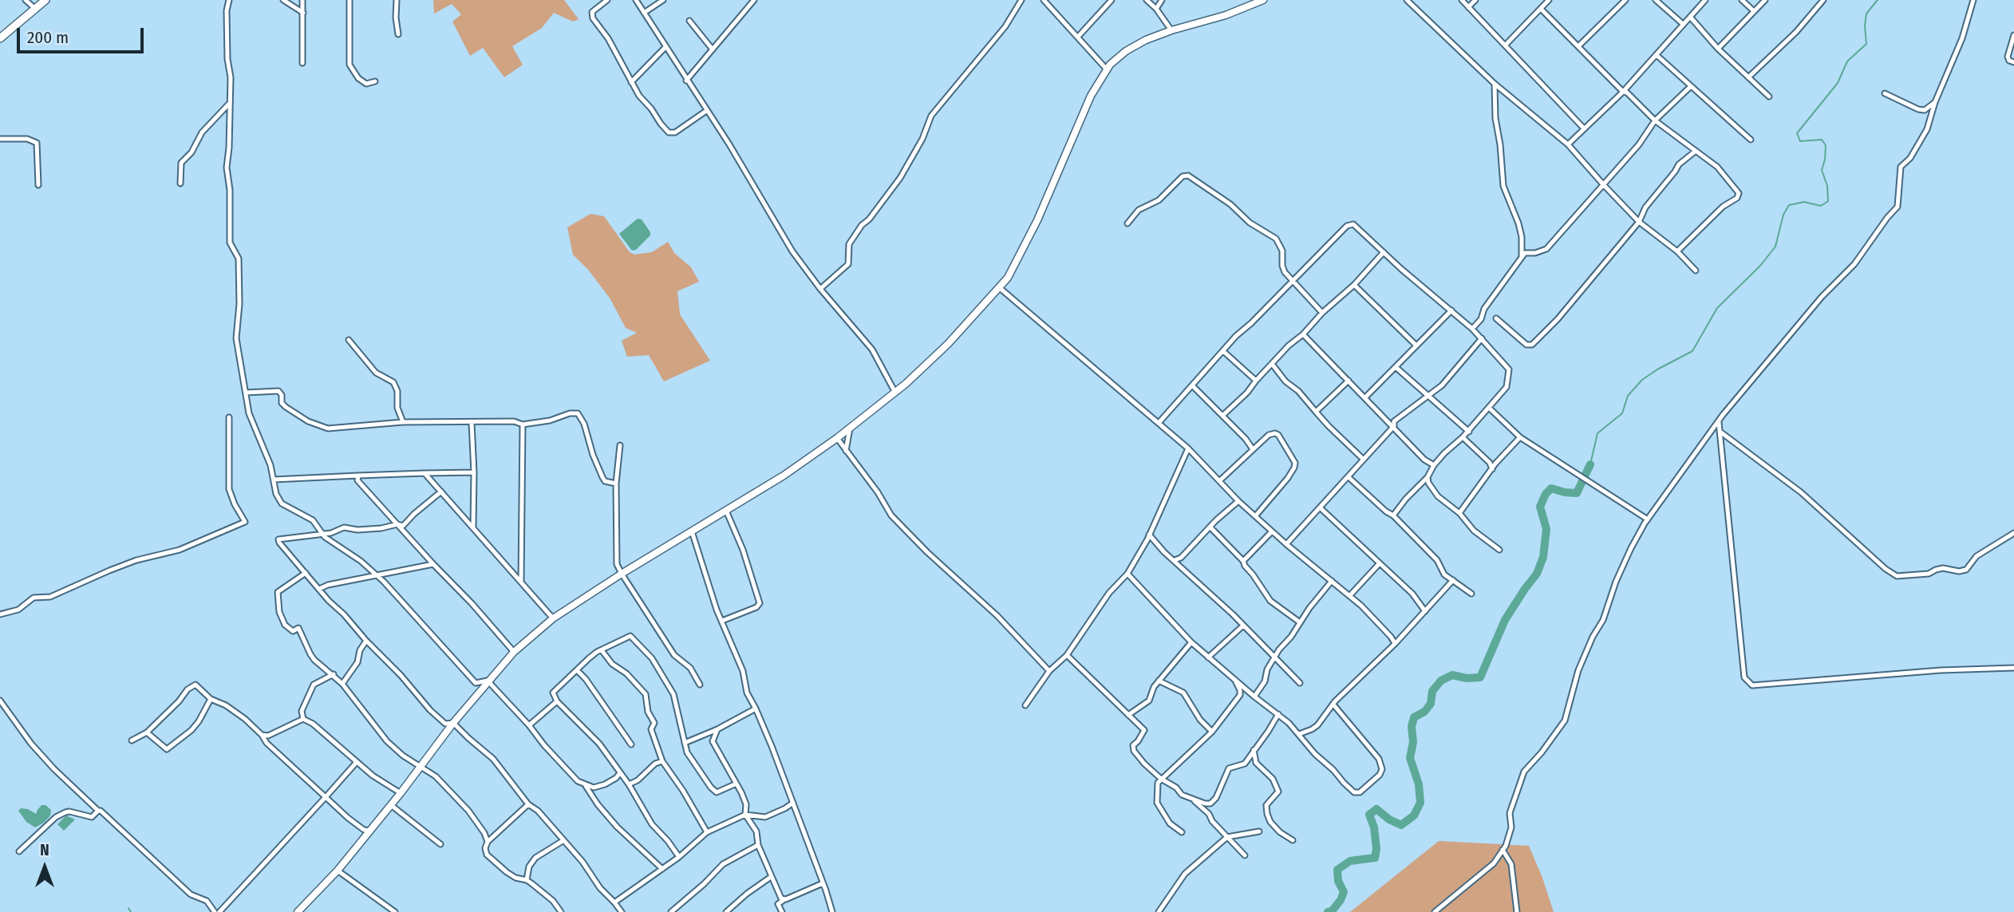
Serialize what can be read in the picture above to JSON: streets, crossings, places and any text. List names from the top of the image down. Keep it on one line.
{"scale_bar":"200 m","north":"top"}
